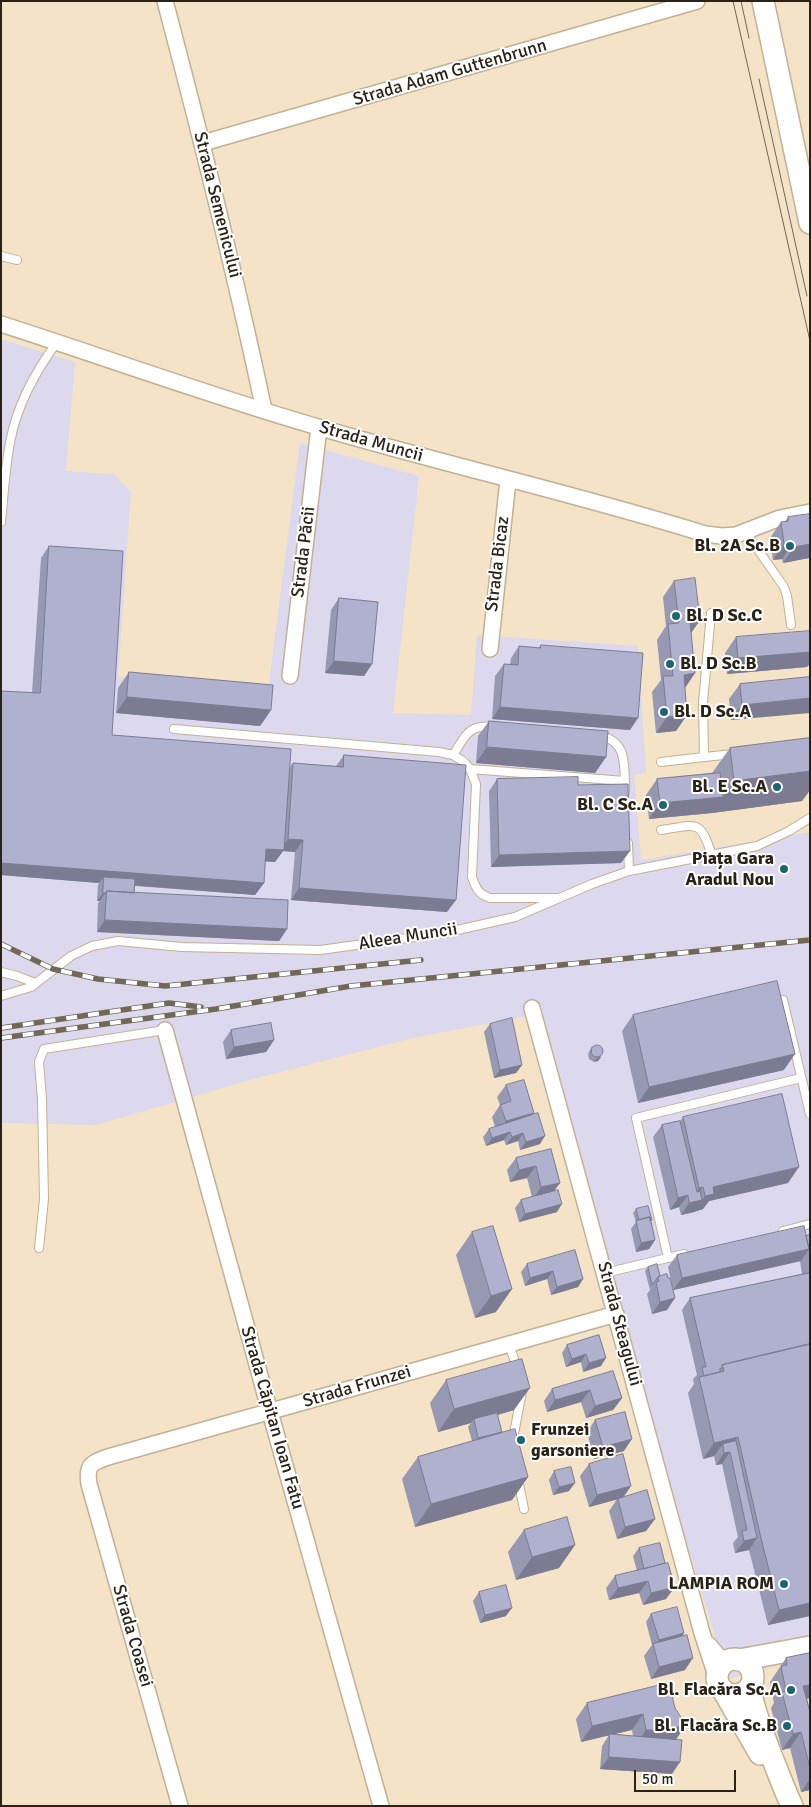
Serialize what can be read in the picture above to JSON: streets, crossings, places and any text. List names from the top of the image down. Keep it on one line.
{"streets":{"main road":["Strada Steagului"],"street":["Strada Adam Guttenbrunn","Strada Semenicului","Strada Muncii","Strada Păcii","Strada Bicaz","Strada Frunzei","Strada Căpitan Ioan Fatu","Strada Coasei"],"lane":["Aleea Muncii"]},"crossings":[["Strada Adam Guttenbrunn","Strada Semenicului"],["Strada Semenicului","Strada Muncii"],["Strada Muncii","Strada Păcii"],["Strada Muncii","Strada Bicaz"],["Strada Steagului","Strada Frunzei"],["Strada Frunzei","Strada Căpitan Ioan Fatu"],["Strada Frunzei","Strada Coasei"]],"places":["Bl. 2A Sc.B","Bl. D Sc.C","Bl. D Sc.B","Bl. D Sc.A","Bl. E Sc.A","Bl. C Sc.A","Piața Gara Aradul Nou","Frunzei garsoniere","LAMPIA ROM","Bl. Flacăra Sc.A","Bl. Flacăra Sc.B"],"scale_bar":"50 m"}
